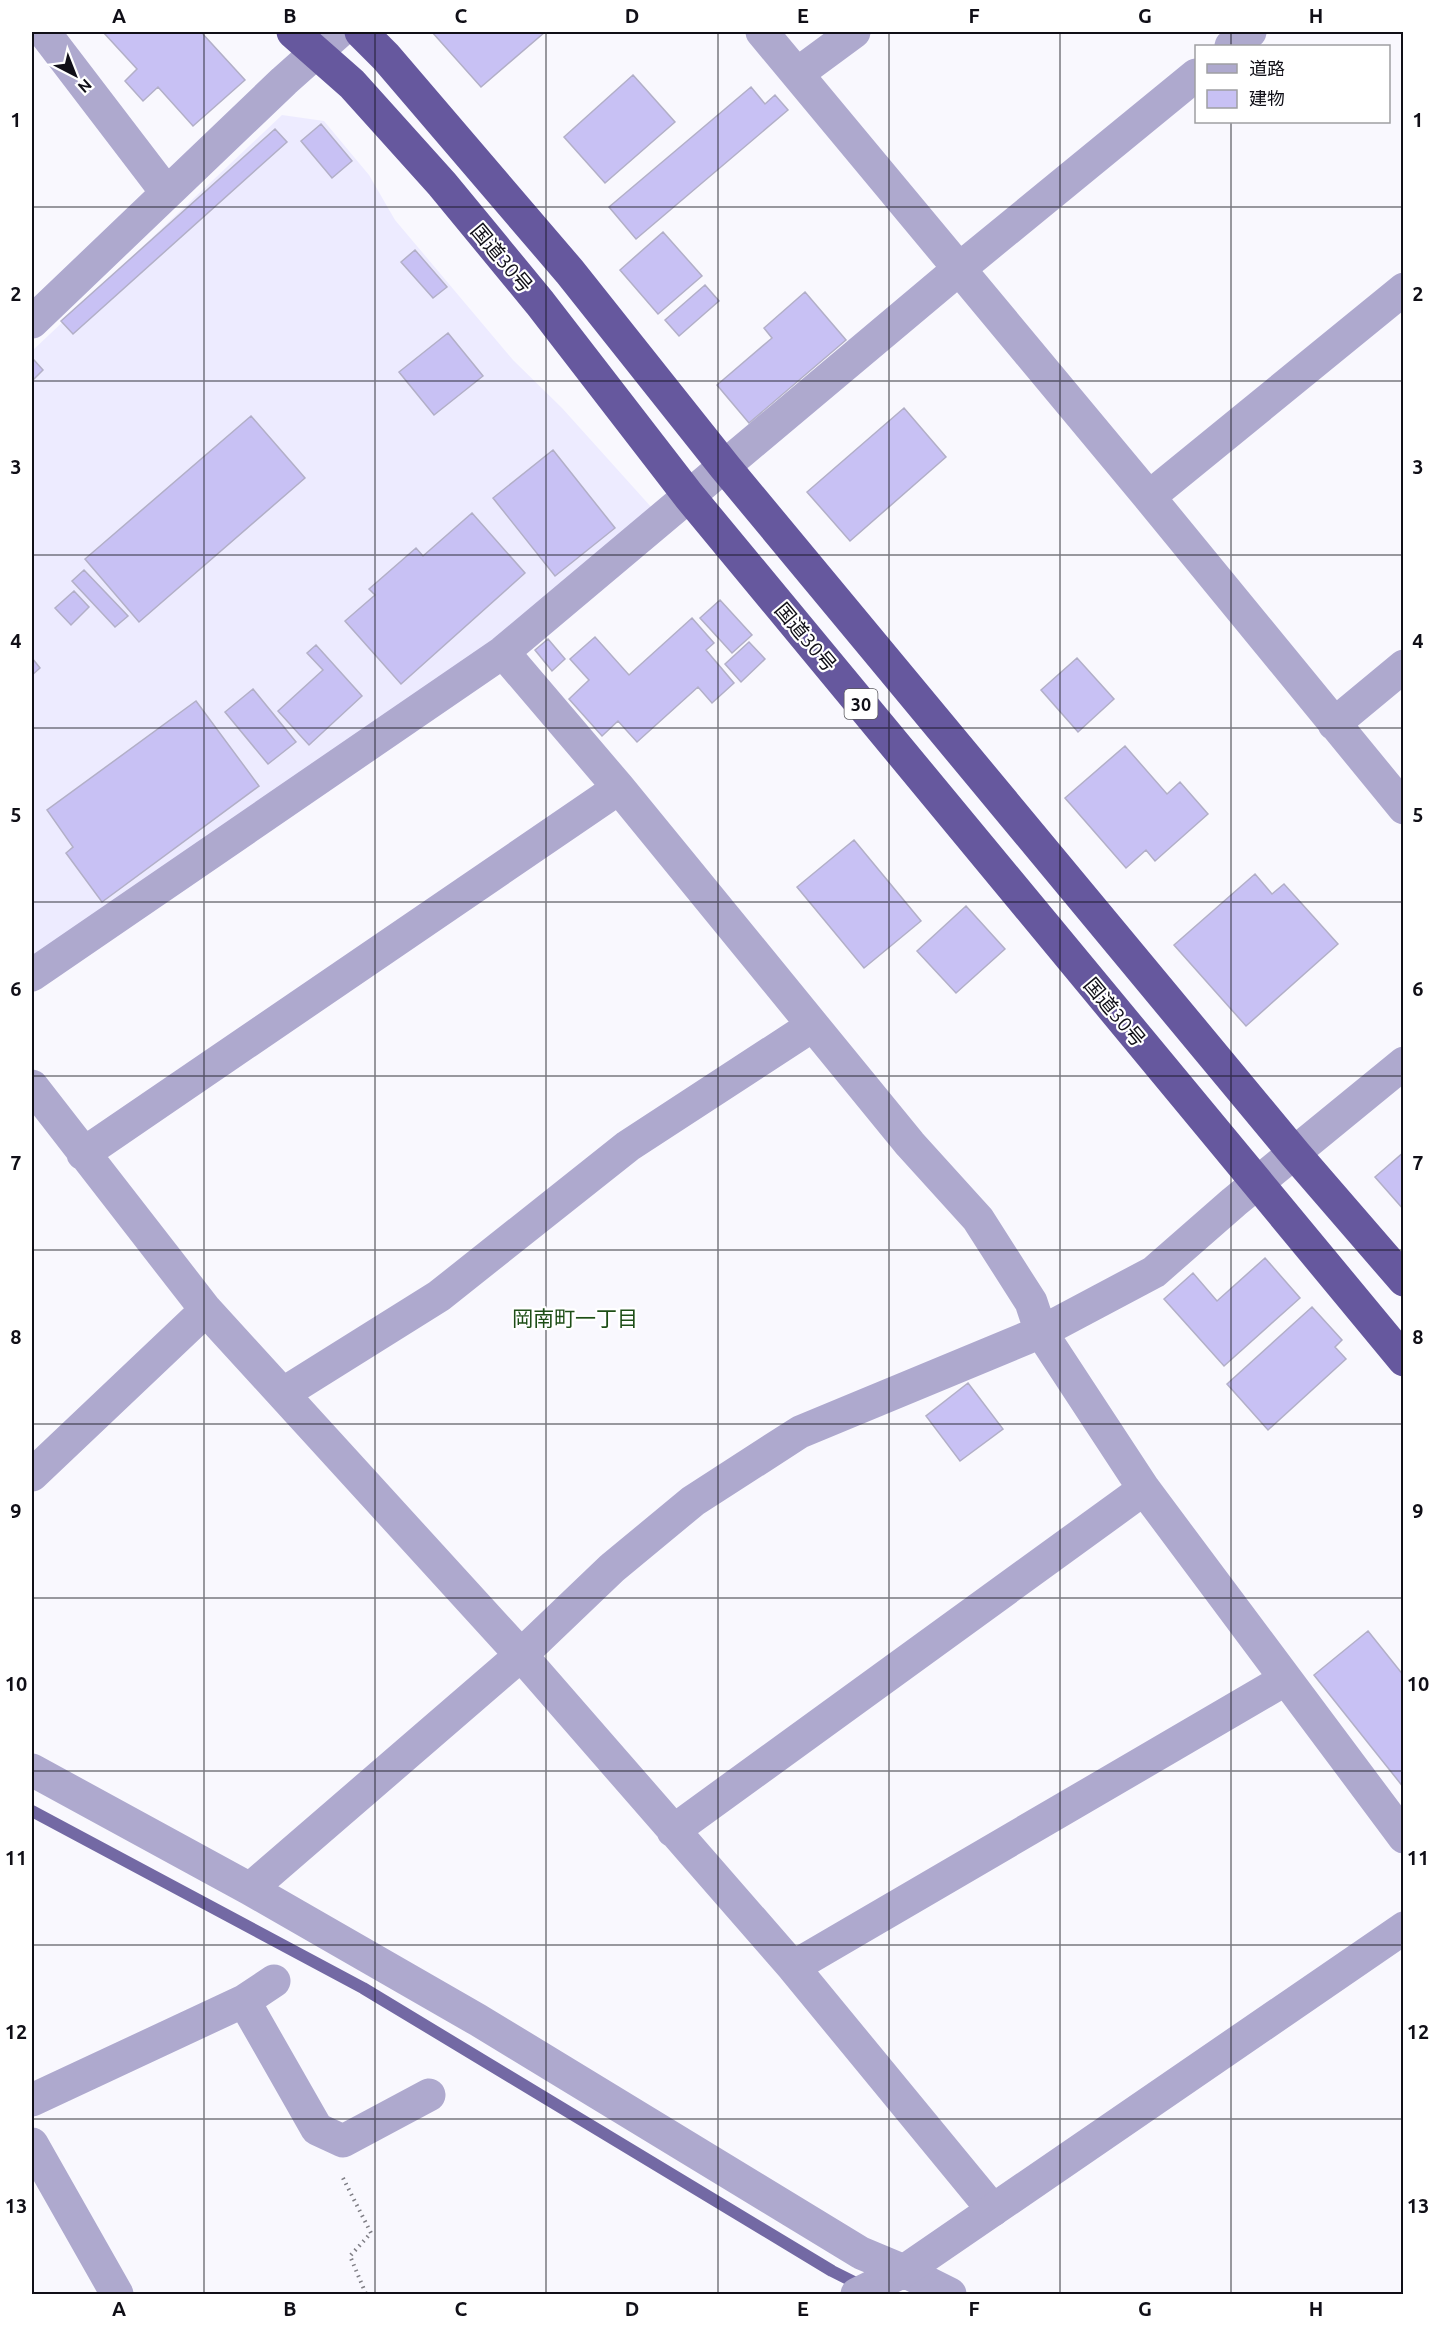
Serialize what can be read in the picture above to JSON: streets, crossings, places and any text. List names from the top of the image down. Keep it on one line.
{"streets":{"highway":["国道30号","30"]},"districts":["岡南町一丁目"],"legend":["道路","建物"],"north":"bottom right","grid":{"columns":["A","B","C","D","E","F","G","H"],"rows":["1","2","3","4","5","6","7","8","9","10","11","12","13"]}}
